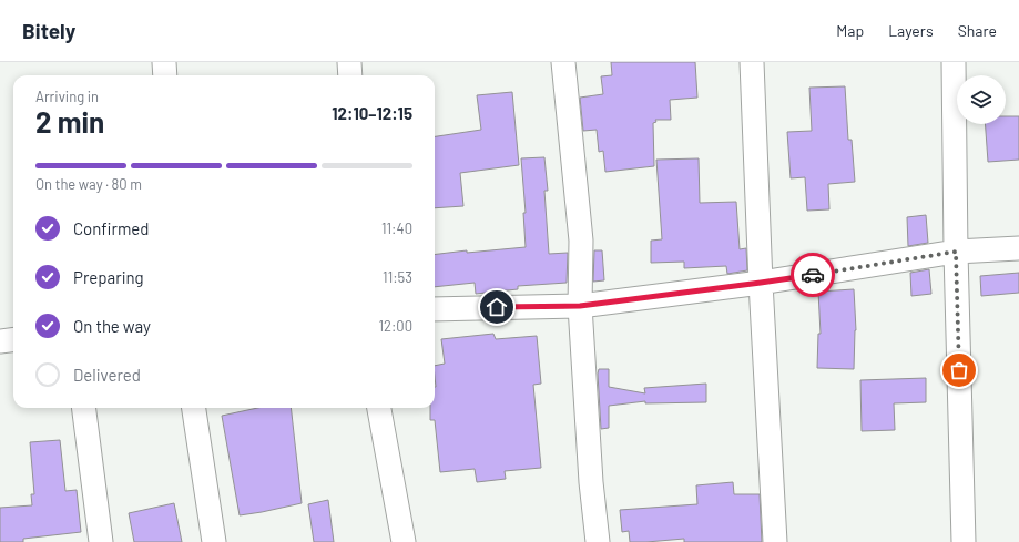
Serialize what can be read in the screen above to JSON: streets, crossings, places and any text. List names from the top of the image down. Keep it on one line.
{"page":{"header":"Bitely","nav":["Map","Layers","Share"],"heading":["2 min","Arriving in","12:10–12:15"],"bar":"On the way · 80 m","list":[["Confirmed","11:40"],["Preparing","11:53"],["On the way","12:00"],"Delivered"]}}
